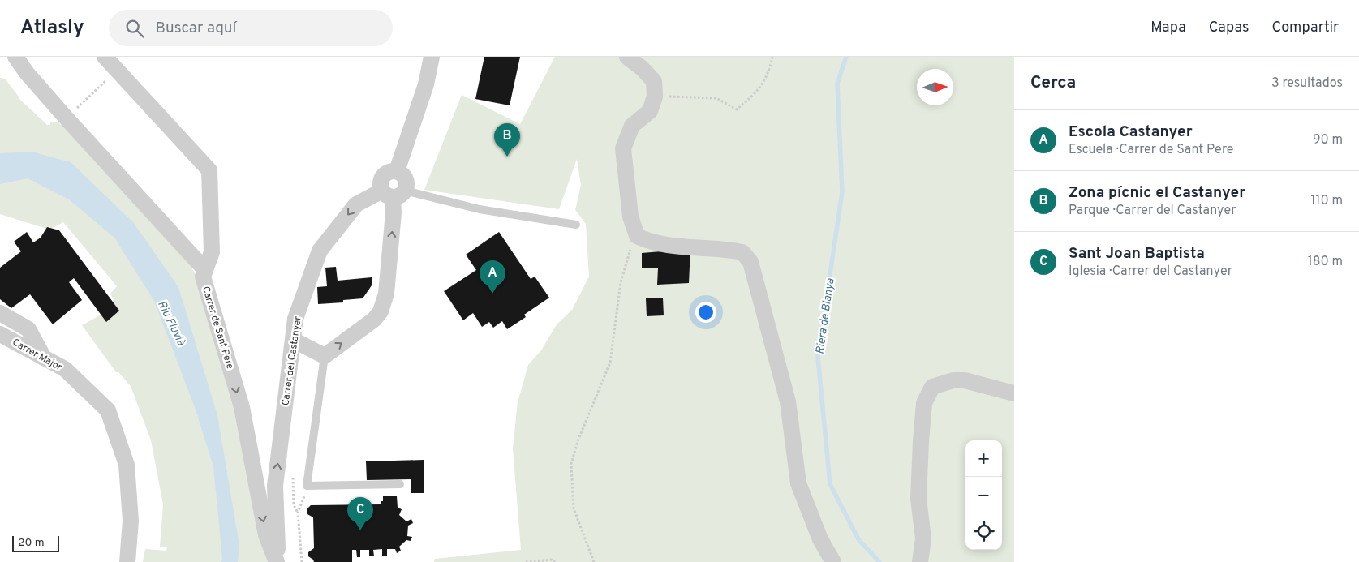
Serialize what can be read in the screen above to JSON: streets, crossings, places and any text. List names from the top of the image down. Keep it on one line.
{"streets":{"street":["Carrer de Sant Pere","Carrer Major","Carrer del Castanyer"]},"crossings":[["Carrer de Sant Pere","Carrer del Castanyer"]],"one_way":["Carrer de Sant Pere"],"water":["Riera de Bianya","Riu Fluvià"],"scale_bar":"20 m","north":"right","page":{"header":"Atlasly","search":"Buscar aquí","nav":["Mapa","Capas","Compartir"],"heading":["Cerca","3 resultados"],"list":[{"mark":"A","name":"Escola Castanyer","note":"Escuela · Carrer de Sant Pere","value":"90 m"},{"mark":"B","name":"Zona pícnic el Castanyer","note":"Parque · Carrer del Castanyer","value":"110 m"},{"mark":"C","name":"Sant Joan Baptista","note":"Iglesia · Carrer del Castanyer","value":"180 m"}],"pins":["B","A","C"],"map_buttons":["+","−"],"scale":"20 m"}}
